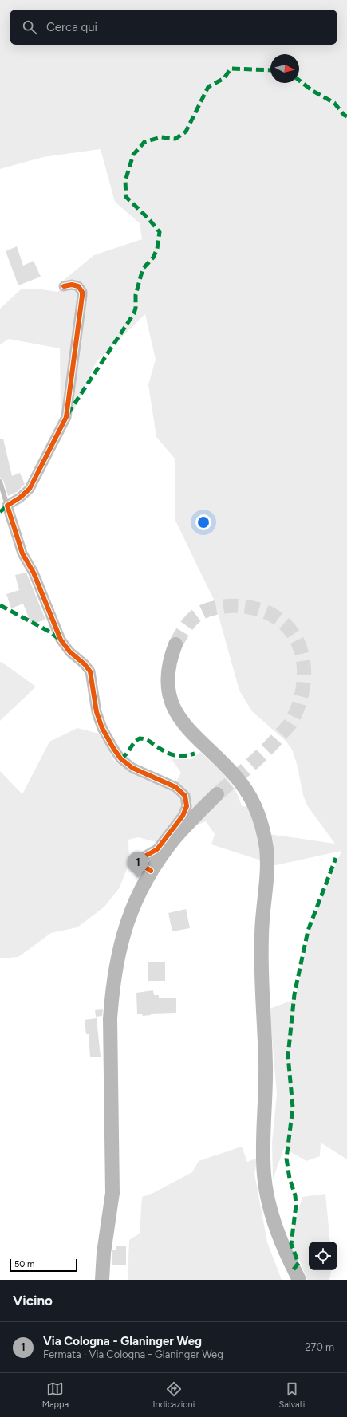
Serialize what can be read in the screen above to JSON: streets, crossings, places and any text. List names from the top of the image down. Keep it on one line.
{"scale_bar":"50 m","north":"right","page":{"search":"Cerca qui","pins":"1","scale":"50 m","heading":"Vicino","list":[{"mark":"1","name":"Via Cologna - Glaninger Weg","note":"Fermata · Via Cologna - Glaninger Weg","value":"270 m"}],"nav":["Mappa","Indicazioni","Salvati"]}}
